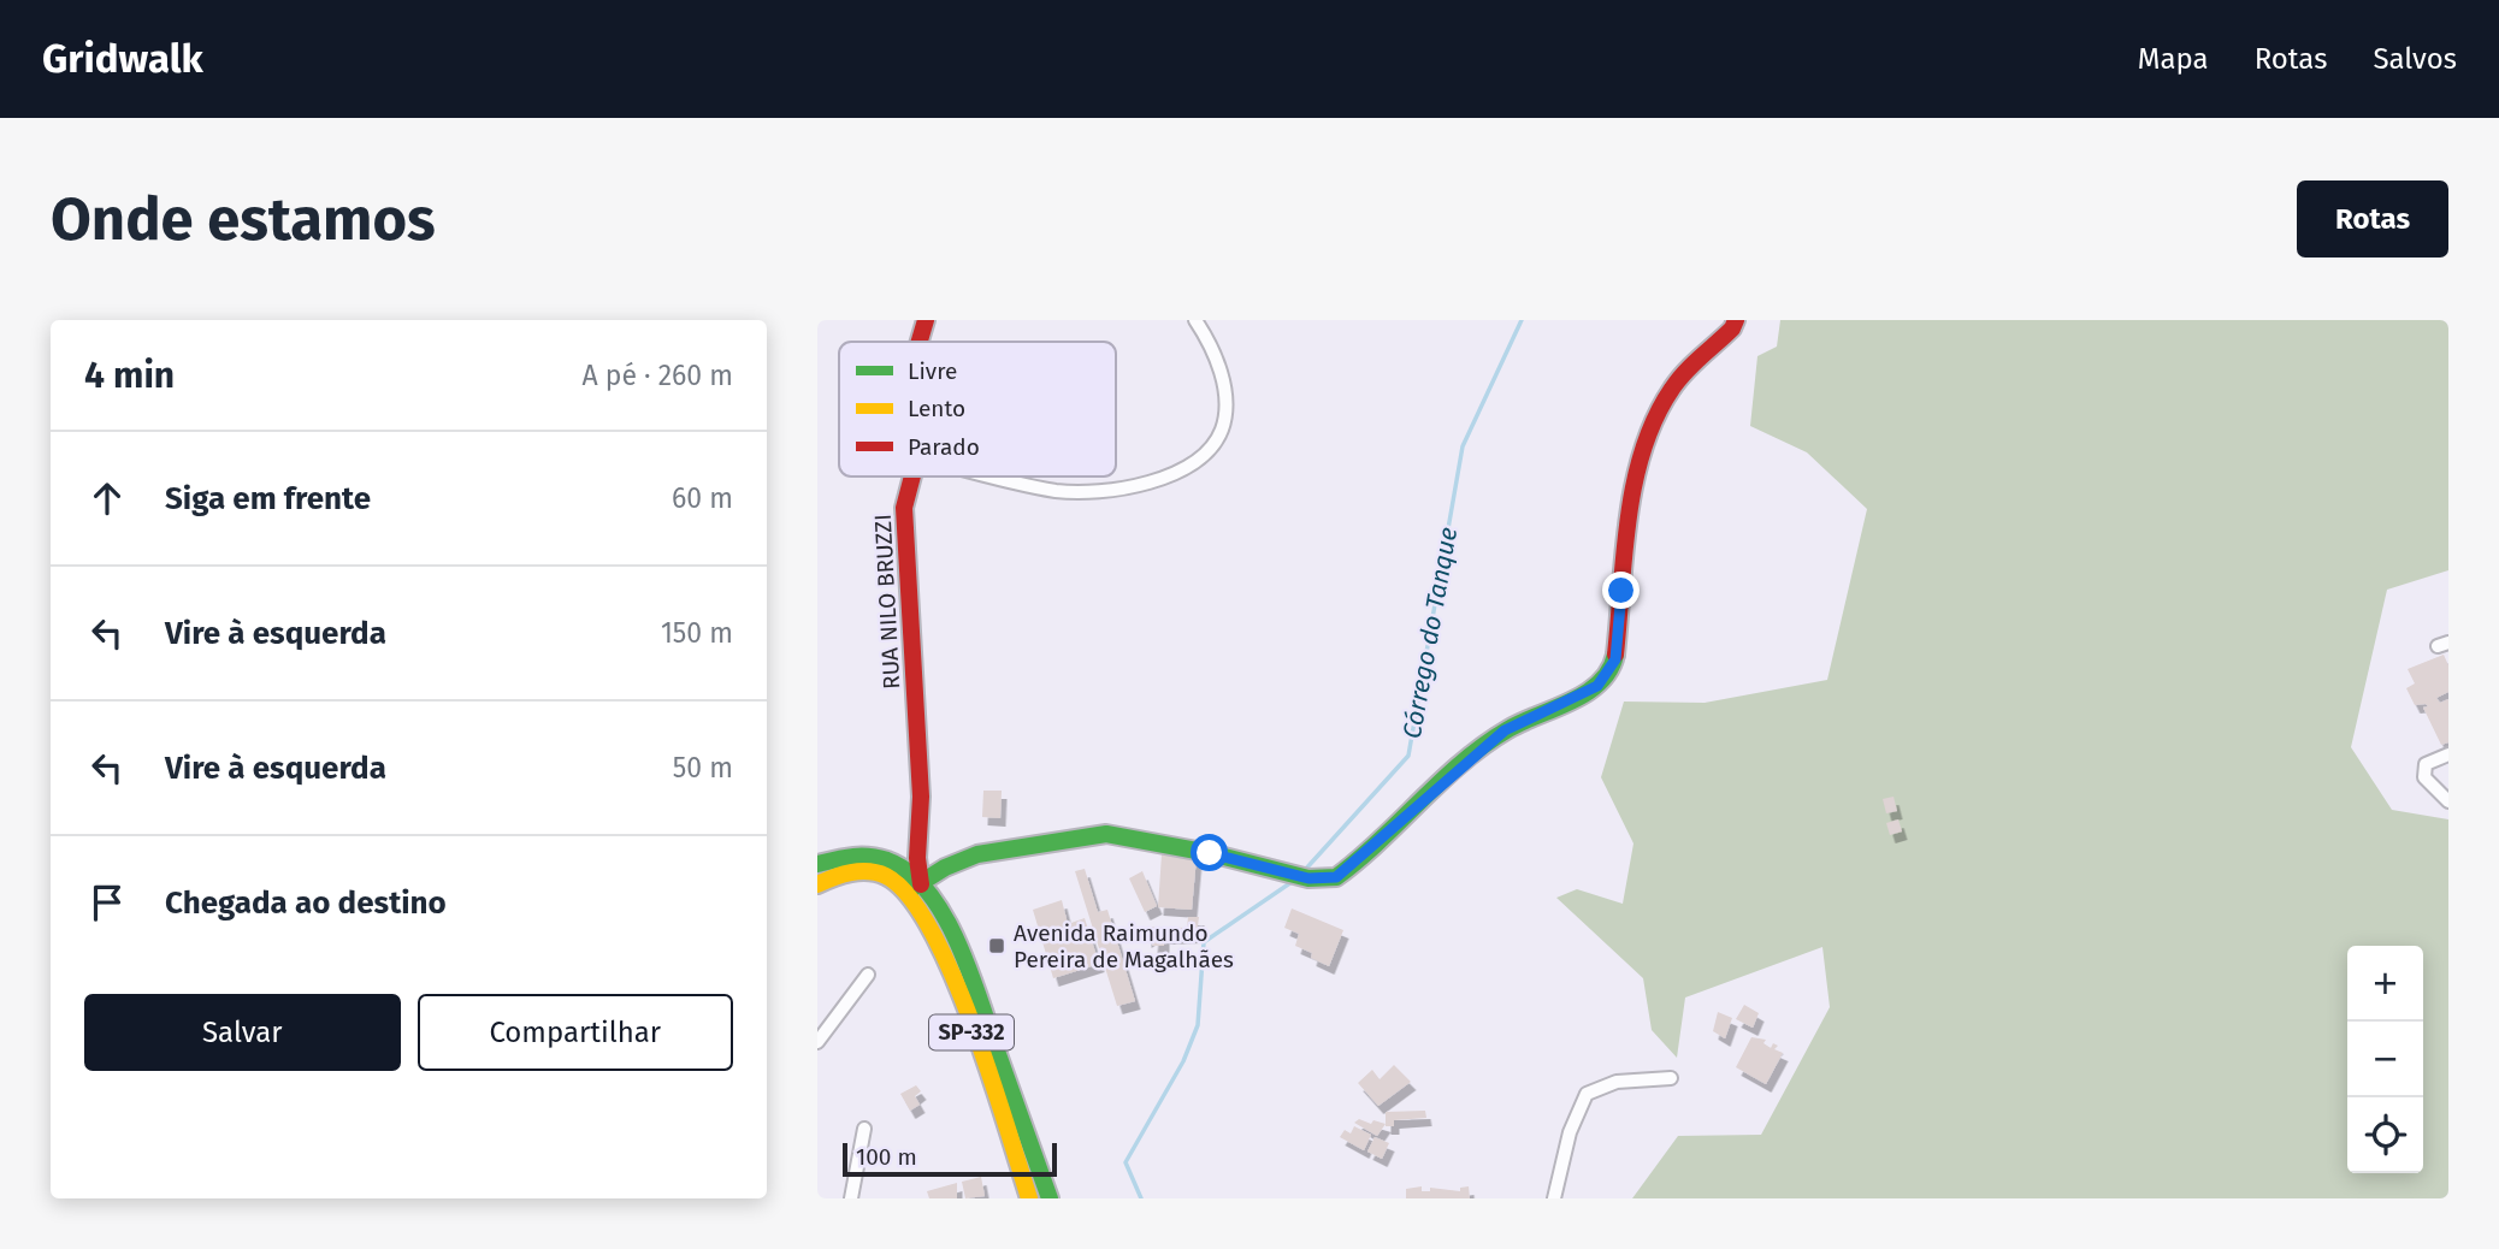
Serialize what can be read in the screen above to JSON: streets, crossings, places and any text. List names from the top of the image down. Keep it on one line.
{"streets":{"street":["RUA NILO BRUZZI","SP-332"]},"crossings":[["RUA NILO BRUZZI","SP-332"]],"water":["Córrego do Tanque"],"places":{"transit":["Avenida Raimundo Pereira de Magalhães"]},"legend":["Livre","Lento","Parado"],"scale_bar":"100 m","page":{"header":"Gridwalk","nav":["Mapa","Rotas","Salvos"],"buttons":["Rotas",["Salvar","Compartilhar"]],"title":"Onde estamos","heading":["4 min","A pé · 260 m"],"list":[["Siga em frente","60 m"],["Vire à esquerda","150 m"],["Vire à esquerda","50 m"],"Chegada ao destino"],"map_buttons":["+","−"],"scale":"100 m"}}
